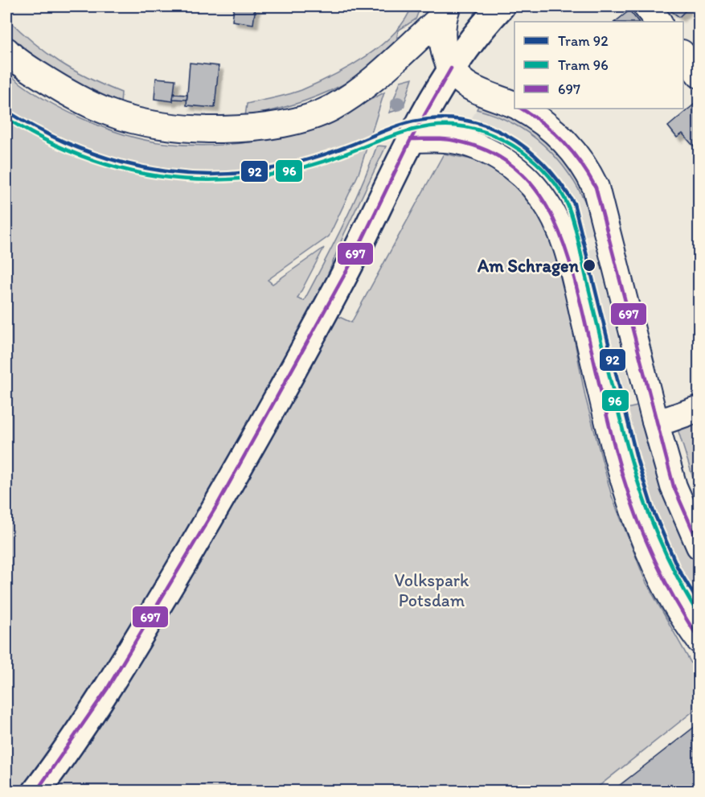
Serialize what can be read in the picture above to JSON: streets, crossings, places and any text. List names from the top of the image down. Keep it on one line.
{"parks":["Volkspark Potsdam"],"places":["Am Schragen"],"lines":["transit line 697","tram line 92","tram line 96"],"legend":["Tram 92","Tram 96","697"]}
